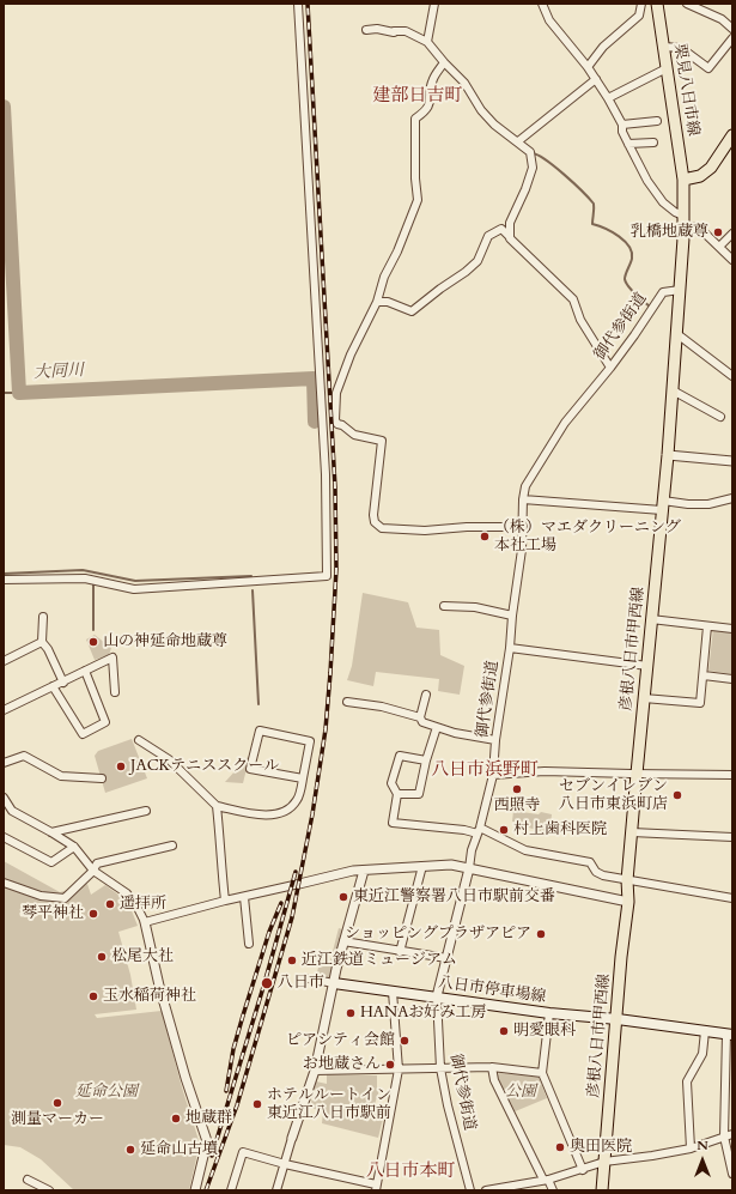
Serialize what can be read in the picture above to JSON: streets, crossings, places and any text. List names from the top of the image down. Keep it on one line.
{"streets":{"main road":["栗見八日市線","彦根八日市甲西線","八日市停車場線"],"street":["御代参街道"]},"crossings":[["栗見八日市線","彦根八日市甲西線"],["御代参街道","彦根八日市甲西線"],["御代参街道","八日市停車場線"],["彦根八日市甲西線","八日市停車場線"]],"districts":["建部日吉町","八日市浜野町","八日市本町"],"water":["大同川"],"parks":["延命公園","公園"],"places":["乳橋地蔵尊","（株）マエダクリーニング 本社工場","山の神延命地蔵尊","JACKテニススクール","西照寺","セブンイレブン 八日市東浜町店","村上歯科医院","東近江警察署八日市駅前交番","遥拝所","琴平神社","ショッピングプラザアピア","松尾大社","近江鉄道ミュージアム","八日市","玉水稲荷神社","HANAお好み工房","明愛眼科","ピアシティ会館","お地蔵さん","測量マーカー","ホテルルートイン 東近江八日市駅前","地蔵群","奥田医院","延命山古墳"],"north":"top"}
